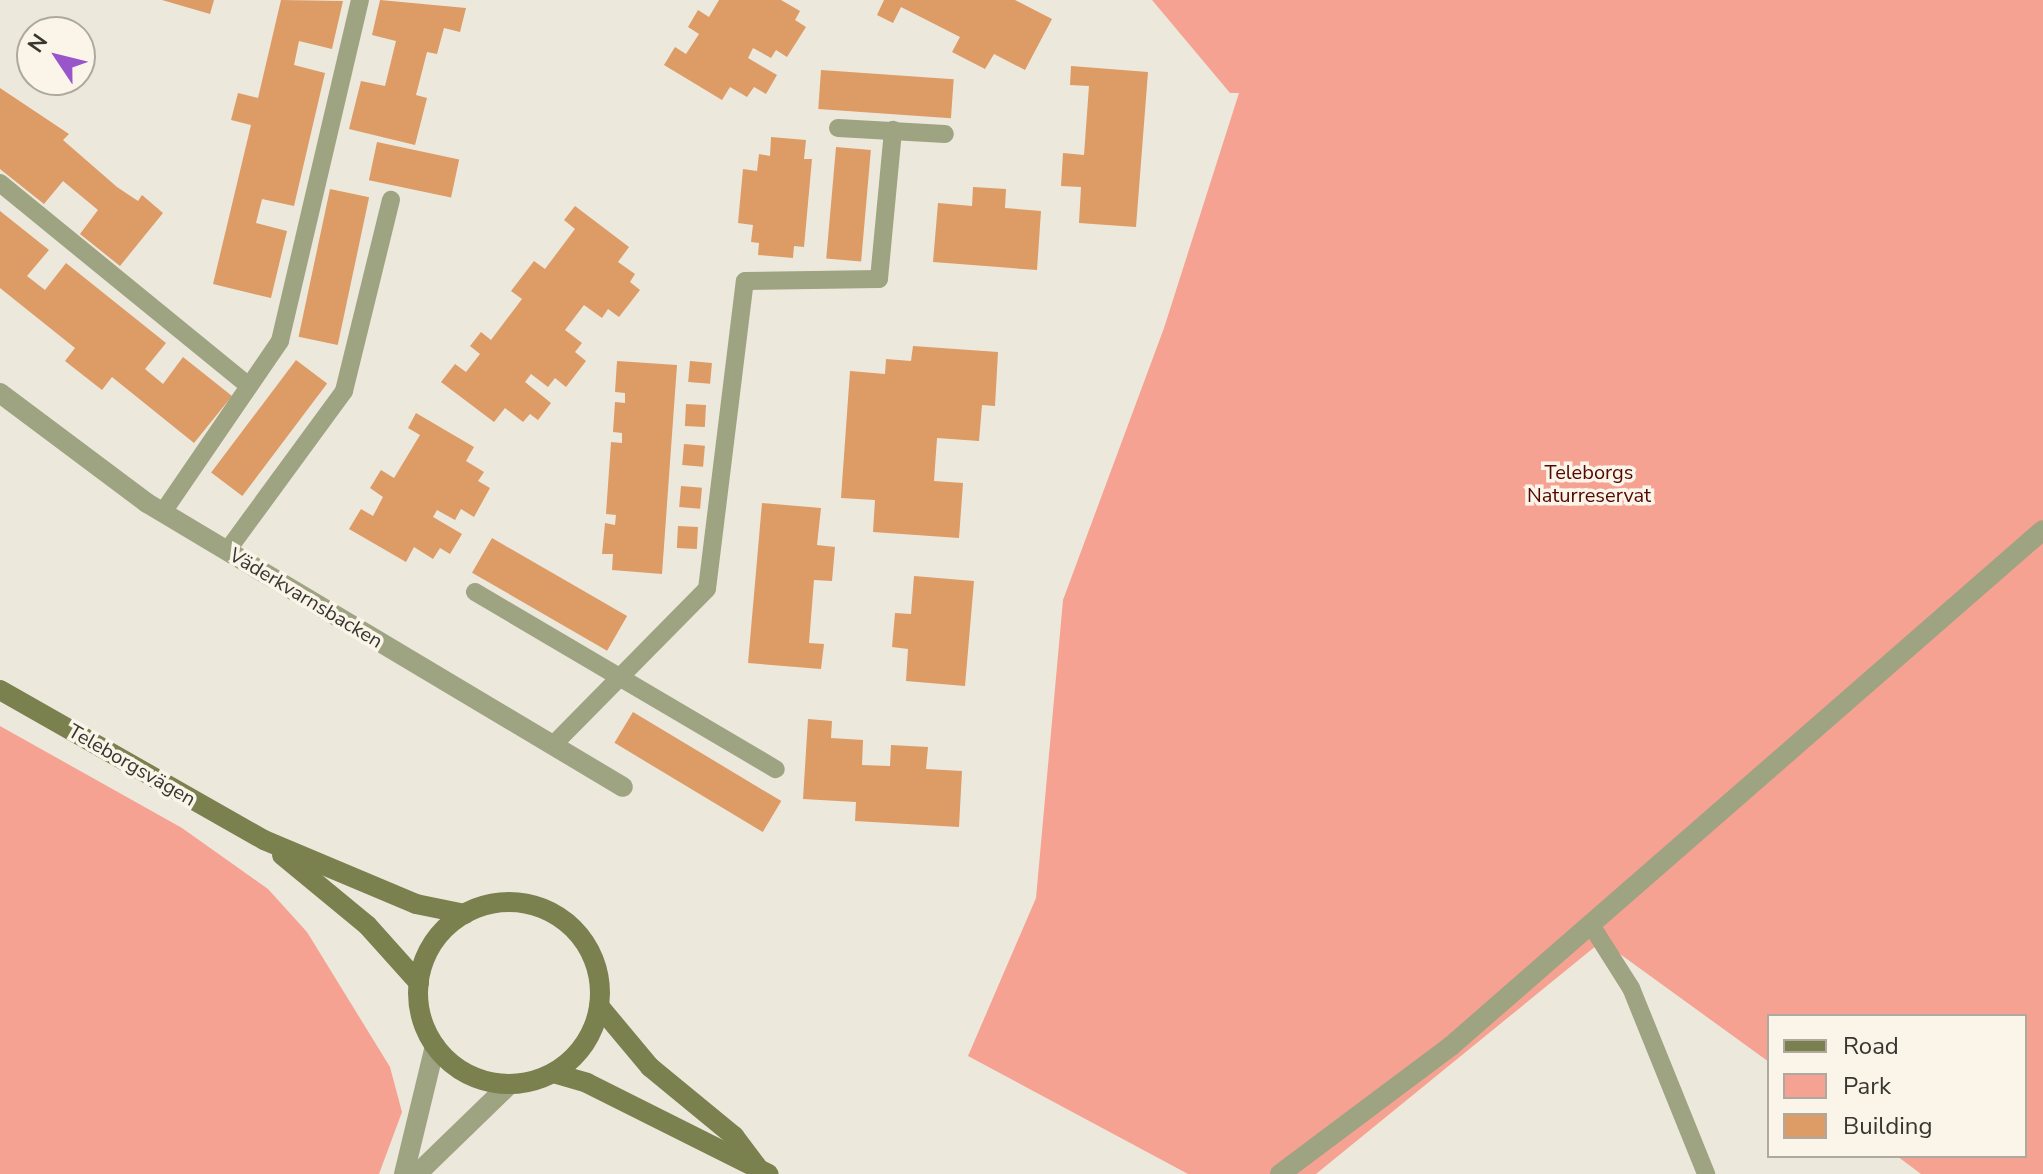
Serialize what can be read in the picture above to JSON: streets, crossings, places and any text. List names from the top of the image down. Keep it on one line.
{"streets":{"main road":["Teleborgsvägen"],"street":["Väderkvarnsbacken"]},"parks":["Teleborgs Naturreservat"],"legend":["Road","Park","Building"],"north":"top left"}
